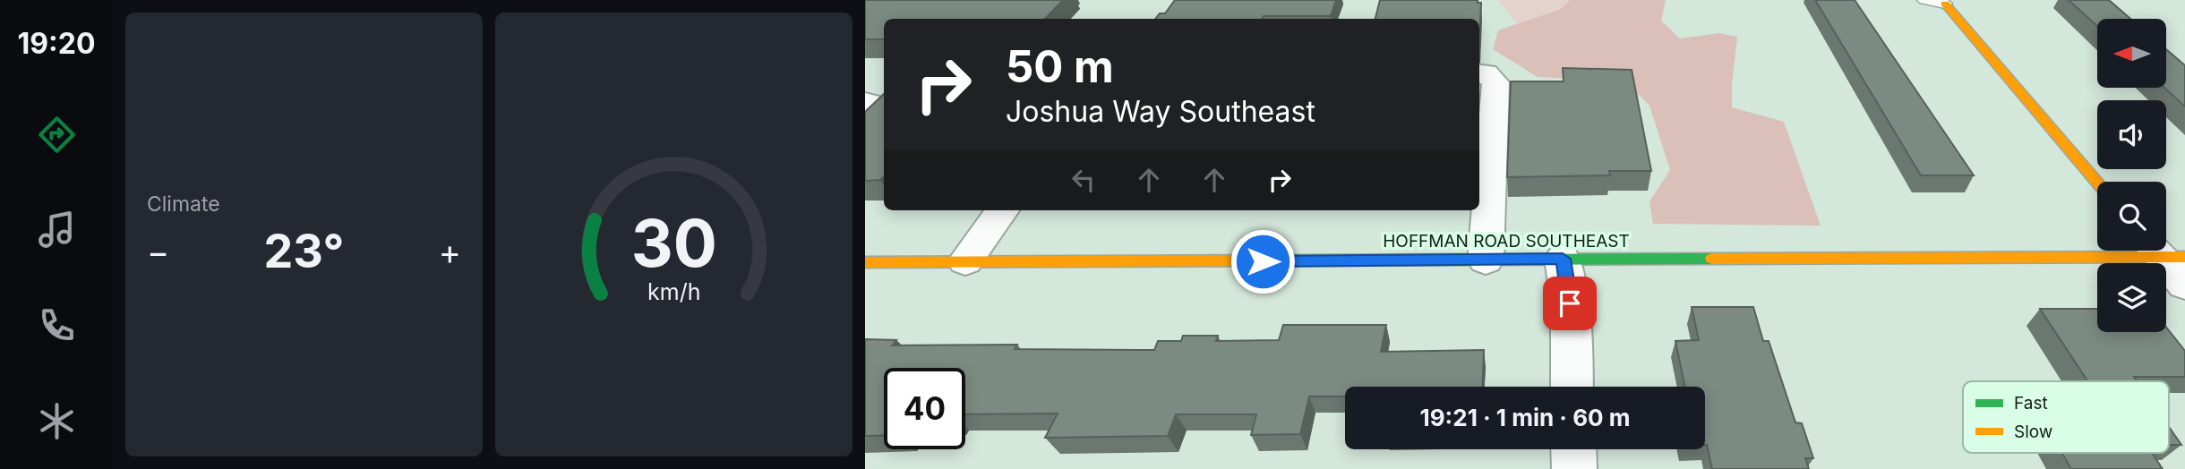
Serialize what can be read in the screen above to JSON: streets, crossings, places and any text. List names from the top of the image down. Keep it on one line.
{"streets":{"street":["HOFFMAN ROAD SOUTHEAST"]},"legend":["Fast","Slow"],"north":"left","page":{"tabs":"19:20","tile":"Climate","turn":["50 m","Joshua Way Southeast"],"heat":["−","23°","+"],"limit":"40","trip":"19:21 · 1 min · 60 m","gauge":["30","km/h"]}}
